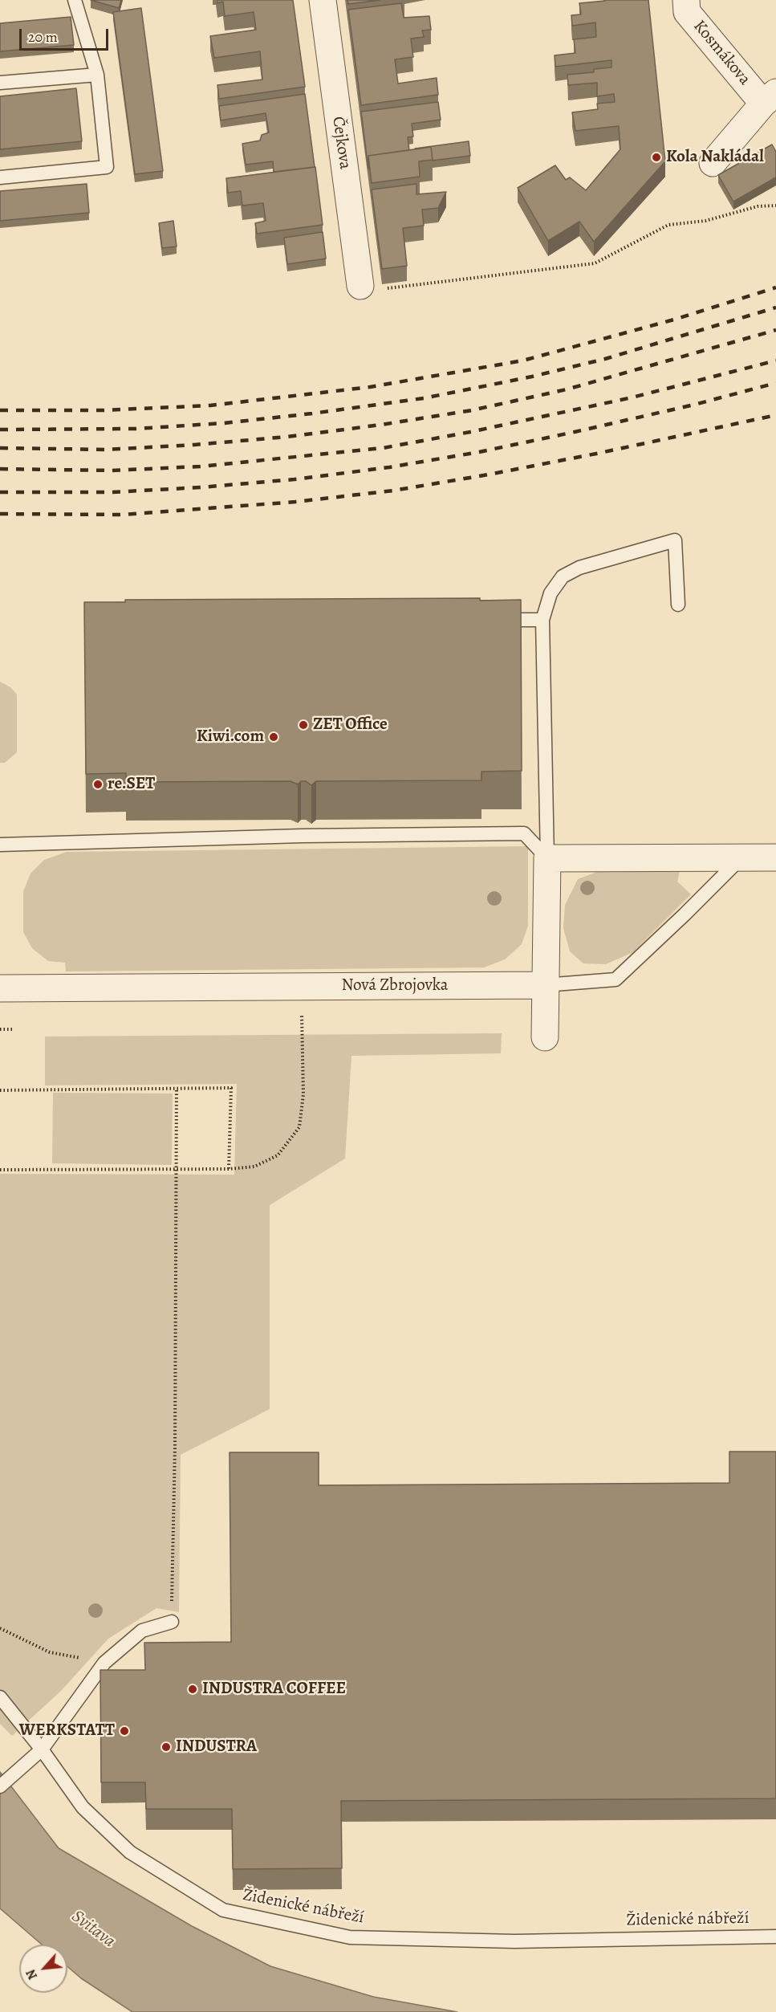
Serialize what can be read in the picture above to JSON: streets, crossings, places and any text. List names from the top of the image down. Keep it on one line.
{"streets":{"street":["Kosmákova","Čejkova","Nová Zbrojovka"],"lane":["Židenické nábřeží"]},"water":["Svitava"],"places":["Kola Nakládal","ZET Office","Kiwi.com","re.SET","INDUSTRA COFFEE","WERKSTATT","INDUSTRA"],"scale_bar":"20 m","north":"bottom left"}
